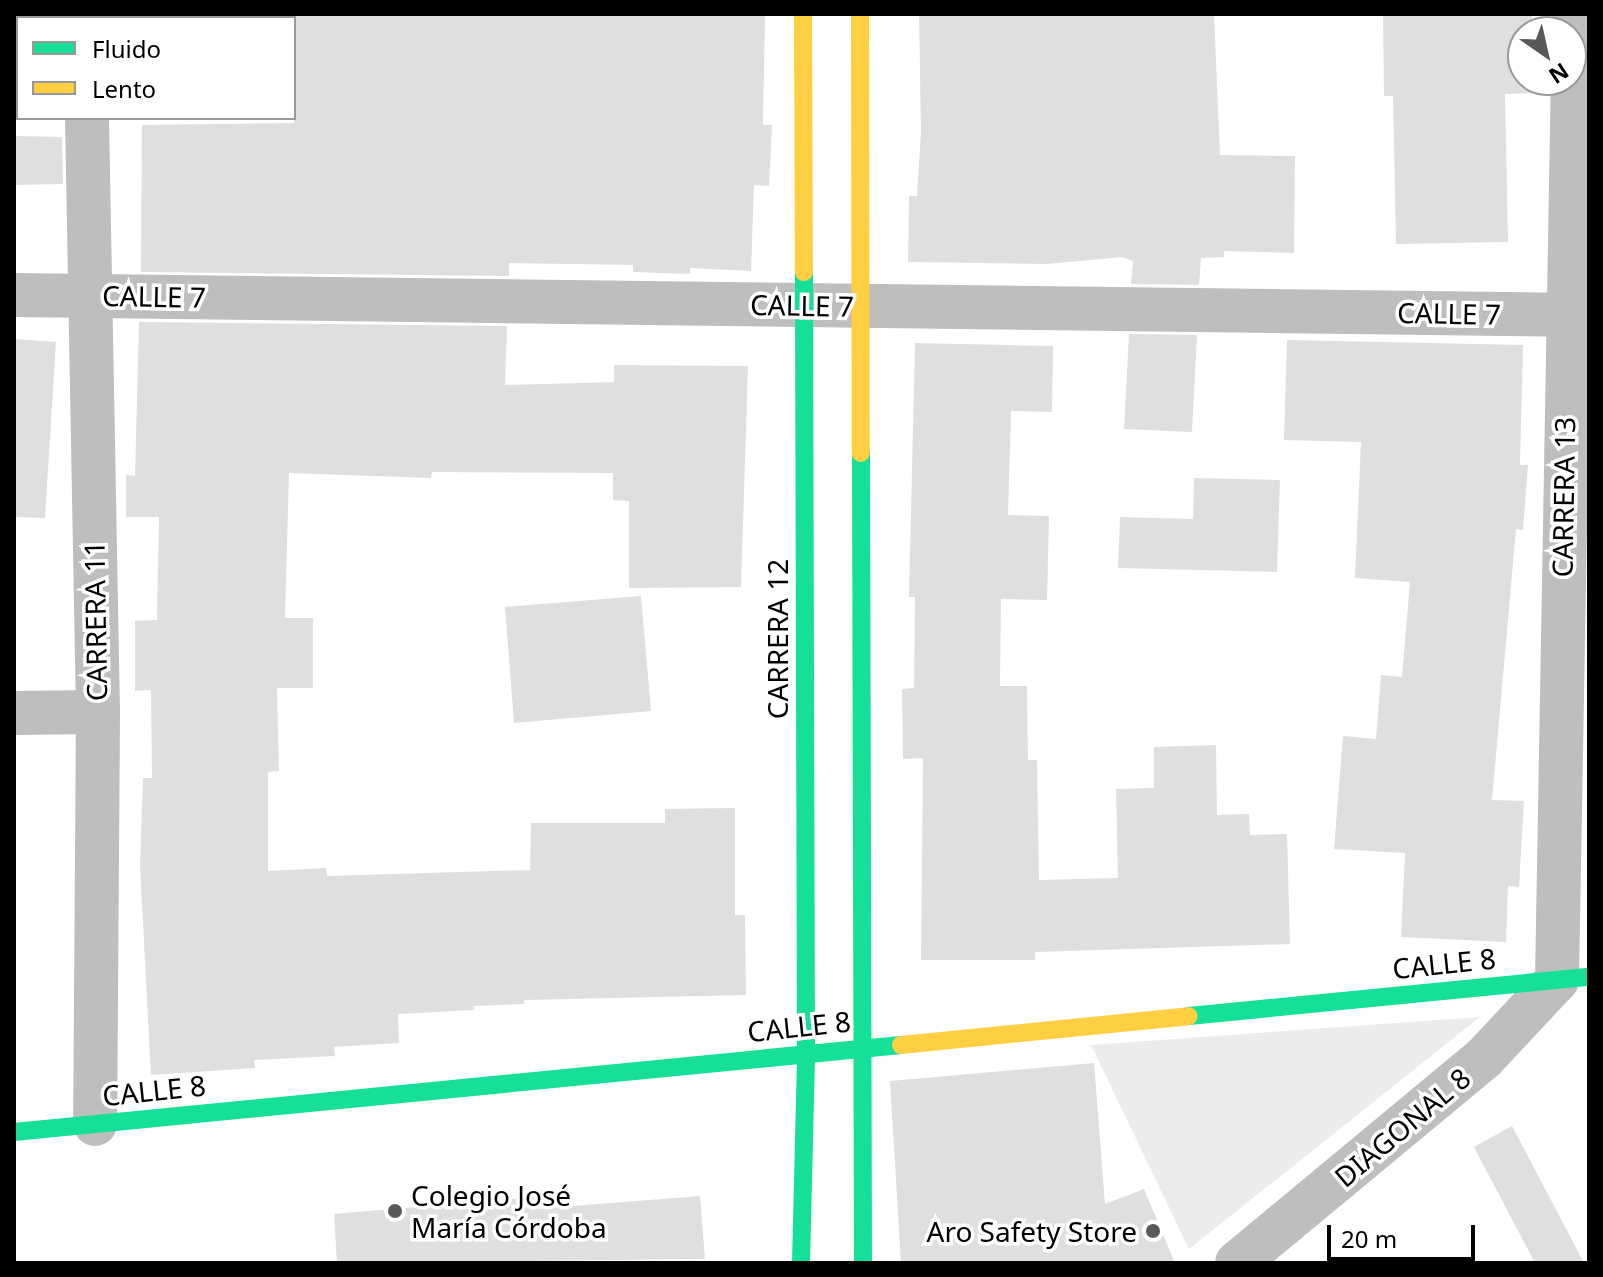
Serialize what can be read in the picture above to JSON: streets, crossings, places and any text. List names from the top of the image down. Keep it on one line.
{"streets":{"street":["CALLE 7","CARRERA 13","CARRERA 11","CARRERA 12","CALLE 8","DIAGONAL 8"]},"crossings":[["CALLE 7","CARRERA 13"],["CALLE 7","CARRERA 11"],["CALLE 7","CARRERA 12"],["CARRERA 13","CALLE 8"],["CARRERA 13","DIAGONAL 8"],["CARRERA 11","CALLE 8"],["CARRERA 12","CALLE 8"],["CALLE 8","DIAGONAL 8"]],"places":["Colegio José María Córdoba","Aro Safety Store"],"legend":["Fluido","Lento"],"scale_bar":"20 m","north":"bottom right"}
